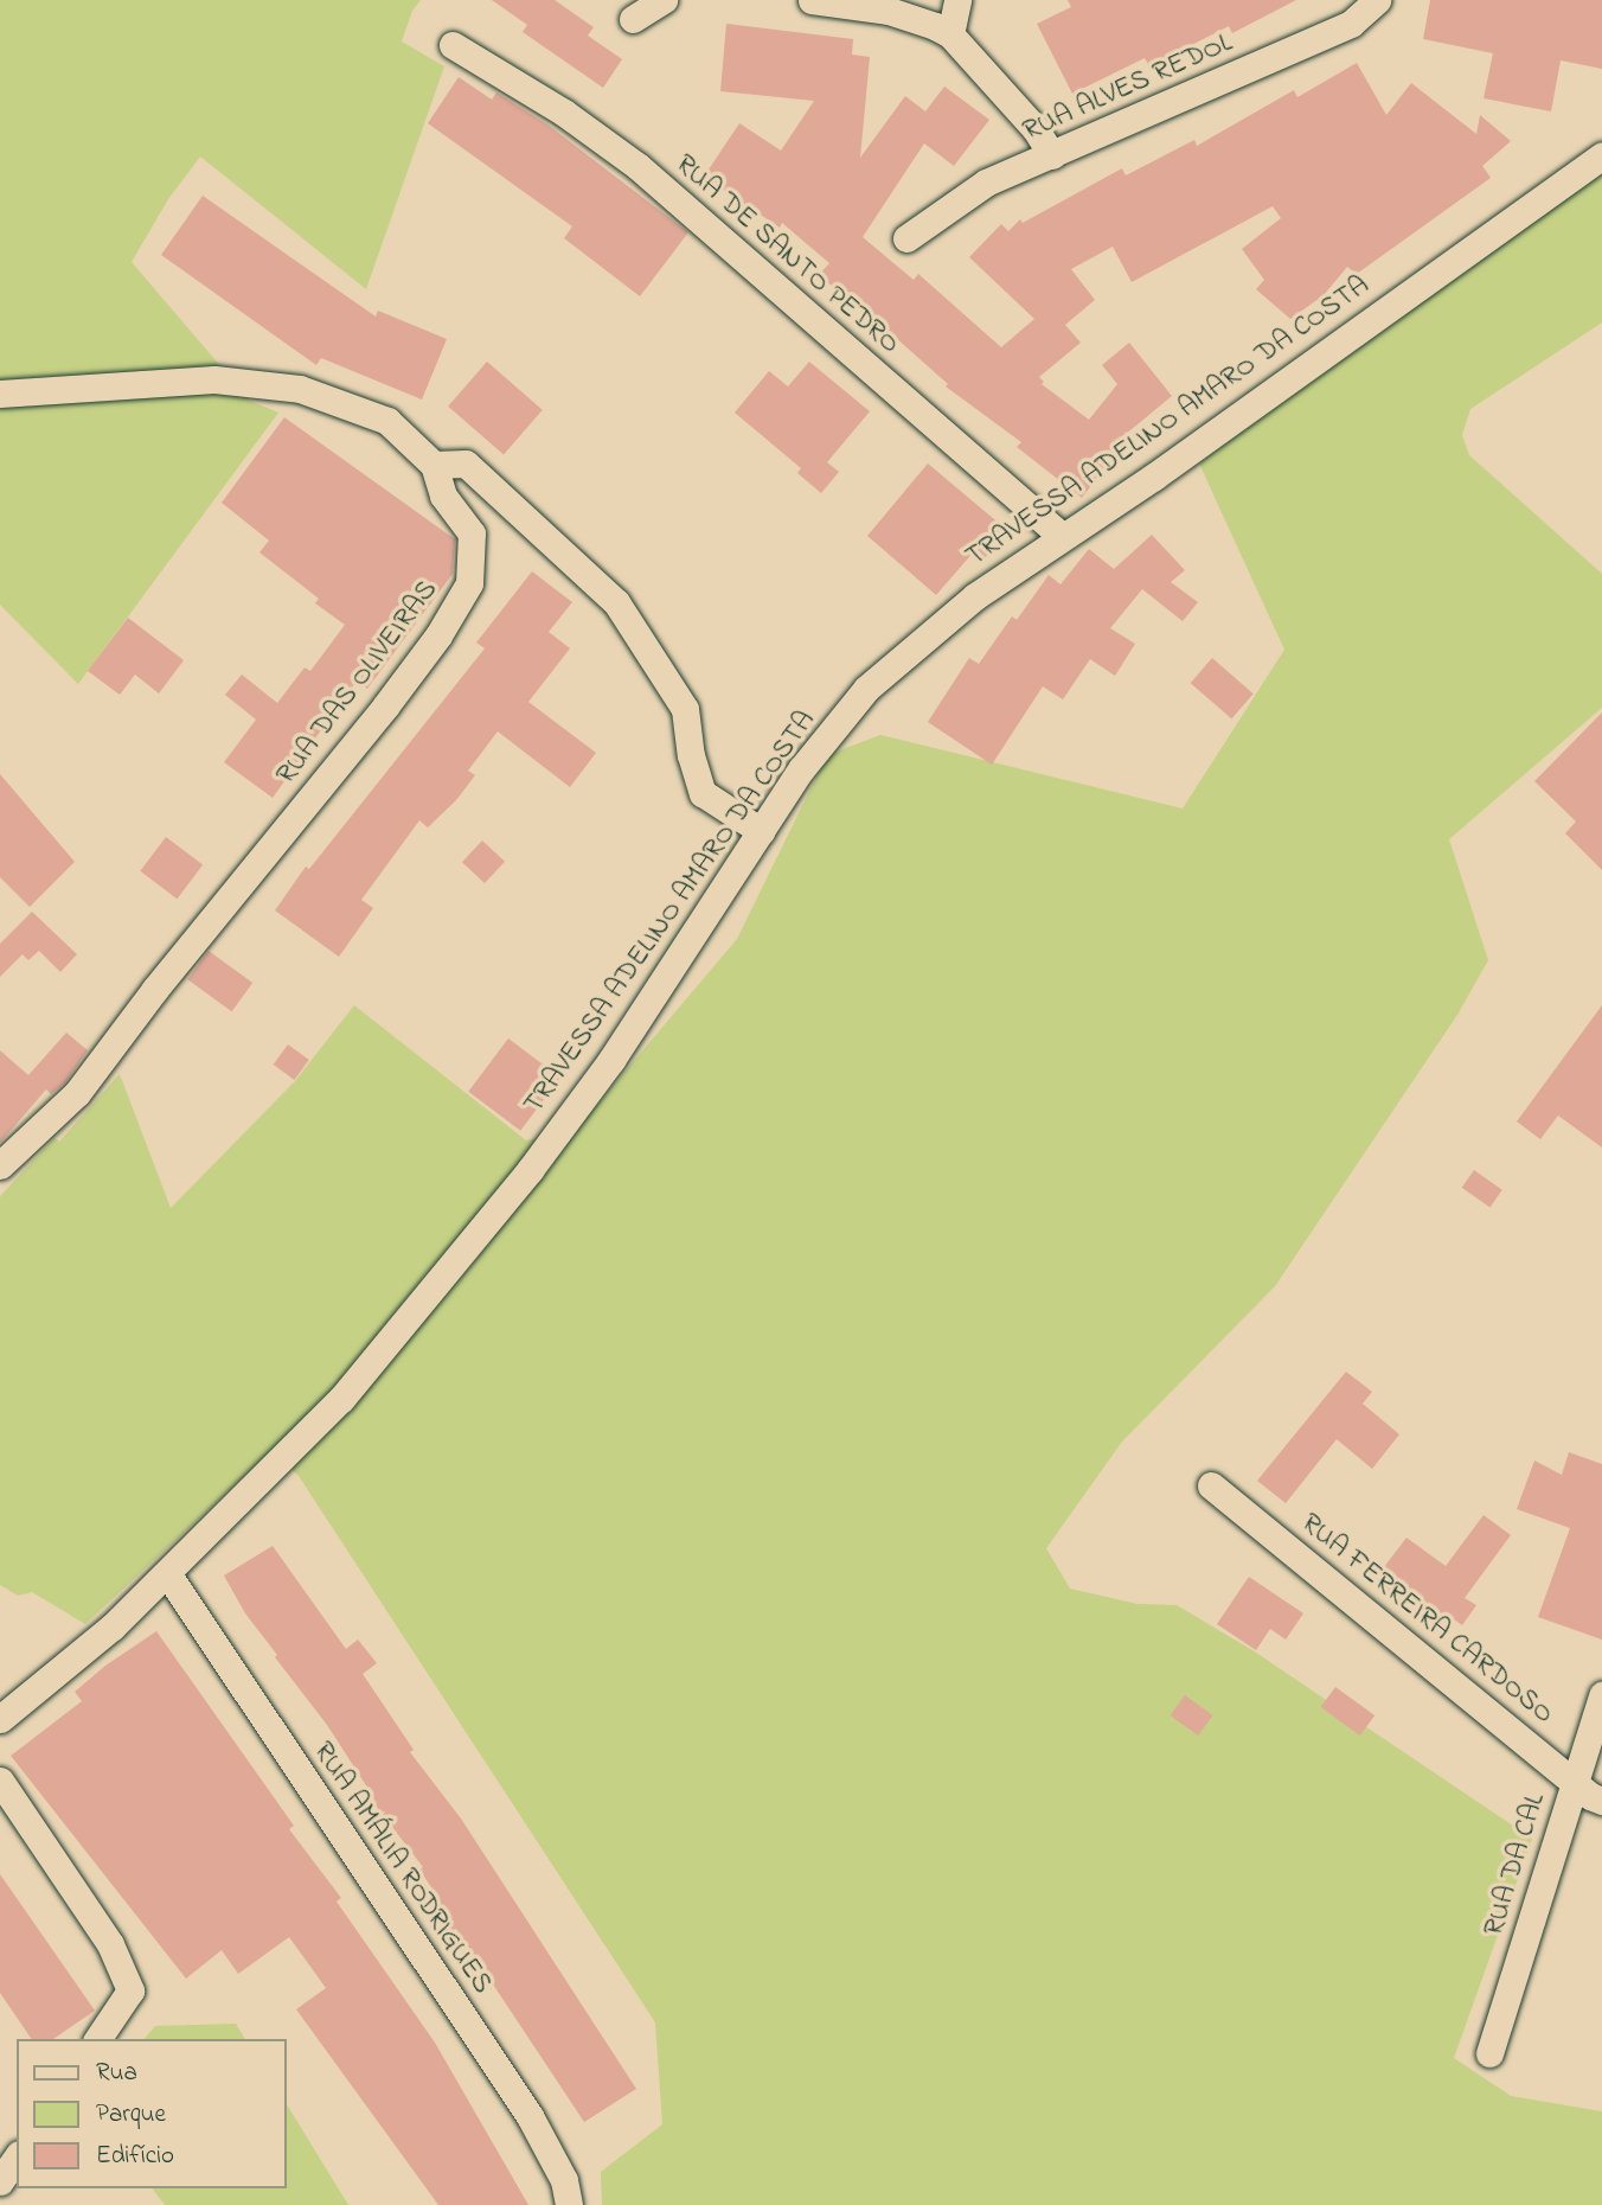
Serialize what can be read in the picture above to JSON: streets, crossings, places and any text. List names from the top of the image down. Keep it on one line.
{"streets":{"street":["RUA ALVES REDOL","RUA DE SANTO PEDRO","TRAVESSA ADELINO AMARO DA COSTA","RUA DAS OLIVEIRAS","RUA FERREIRA CARDOSO","RUA DA CAL","RUA AMÁLIA RODRIGUES"]},"crossings":[["RUA DE SANTO PEDRO","TRAVESSA ADELINO AMARO DA COSTA"],["TRAVESSA ADELINO AMARO DA COSTA","RUA AMÁLIA RODRIGUES"],["RUA FERREIRA CARDOSO","RUA DA CAL"]],"legend":["Rua","Parque","Edifício"]}
